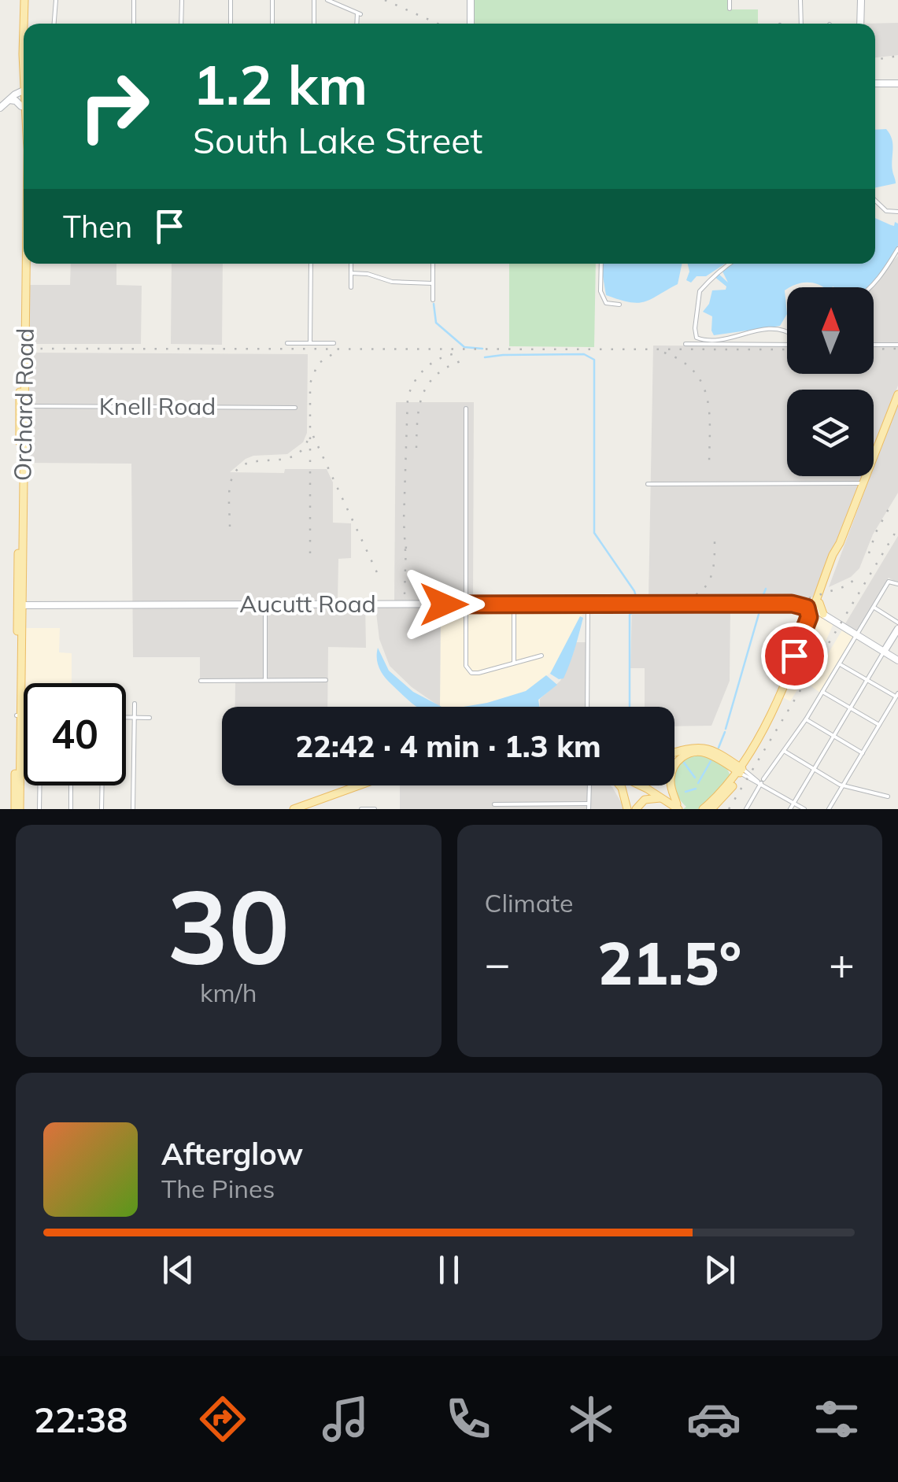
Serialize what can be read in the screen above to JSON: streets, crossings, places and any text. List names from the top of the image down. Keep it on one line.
{"streets":{"main road":["Orchard Road"],"street":["Knell Road","Aucutt Road"]},"crossings":[["Orchard Road","Knell Road"],["Orchard Road","Aucutt Road"]],"north":"top","page":{"turn":["1.2 km","South Lake Street"],"then":"Then","limit":"40","trip":"22:42 · 4 min · 1.3 km","tile":[["30","km/h"],"Climate"],"heat":["−","21.5°","+"],"song":["Afterglow","The Pines"],"tabs":"22:38"}}
